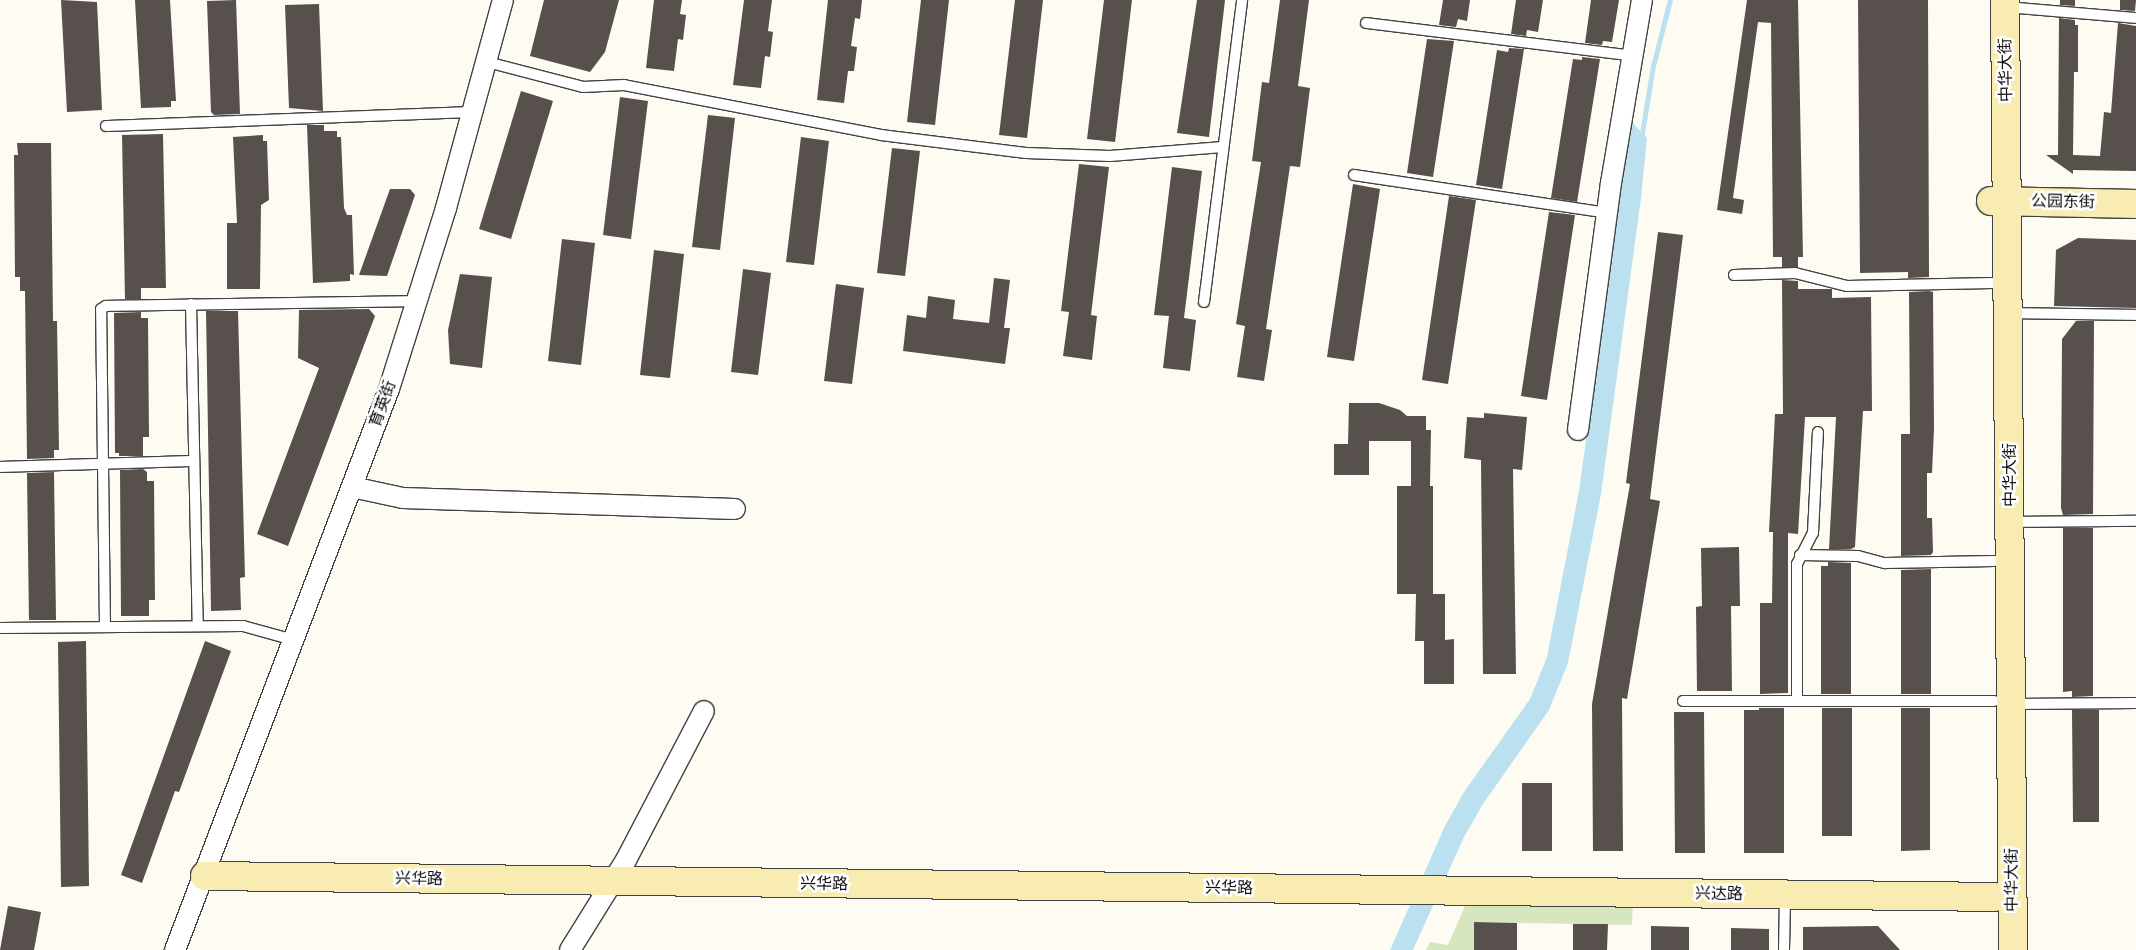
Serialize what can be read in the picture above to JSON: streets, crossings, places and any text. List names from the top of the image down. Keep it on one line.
{"streets":{"street":["中华大街","公园东街","育英街","兴华路","兴达路"]},"crossings":[["中华大街","公园东街"],["中华大街","兴达路"],["育英街","兴华路"],["兴华路","兴达路"]]}
